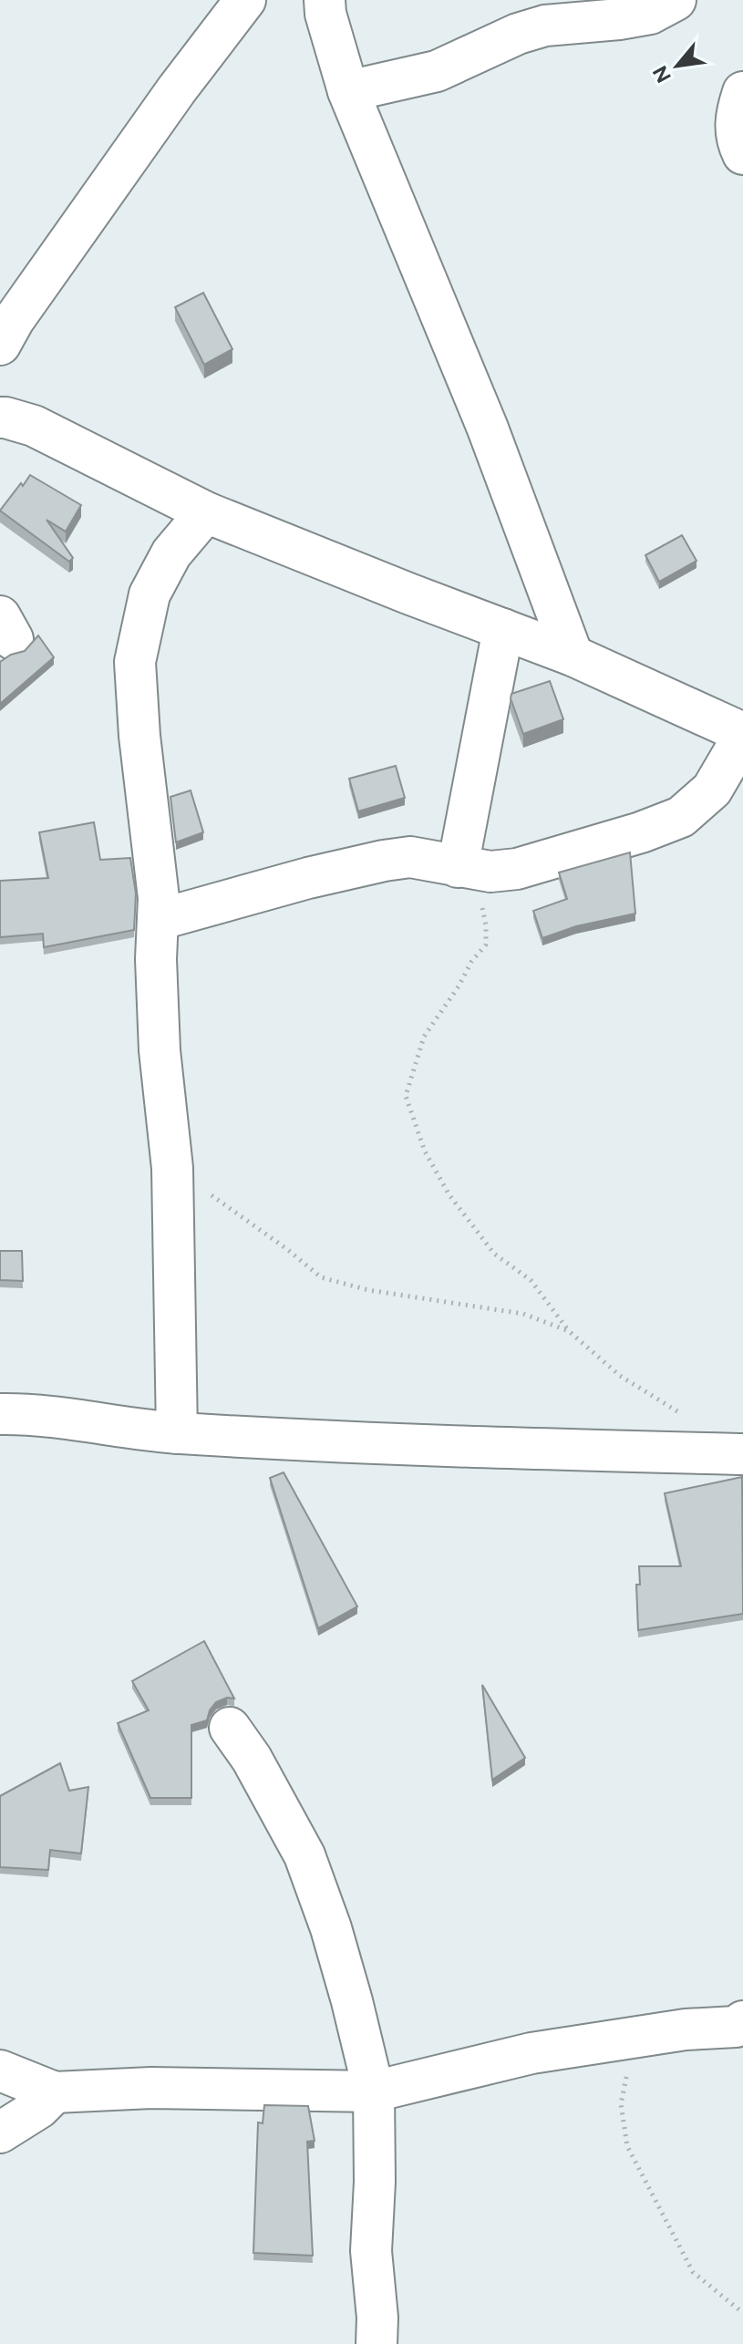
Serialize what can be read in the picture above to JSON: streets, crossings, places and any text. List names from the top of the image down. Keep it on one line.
{"north":"bottom left"}
